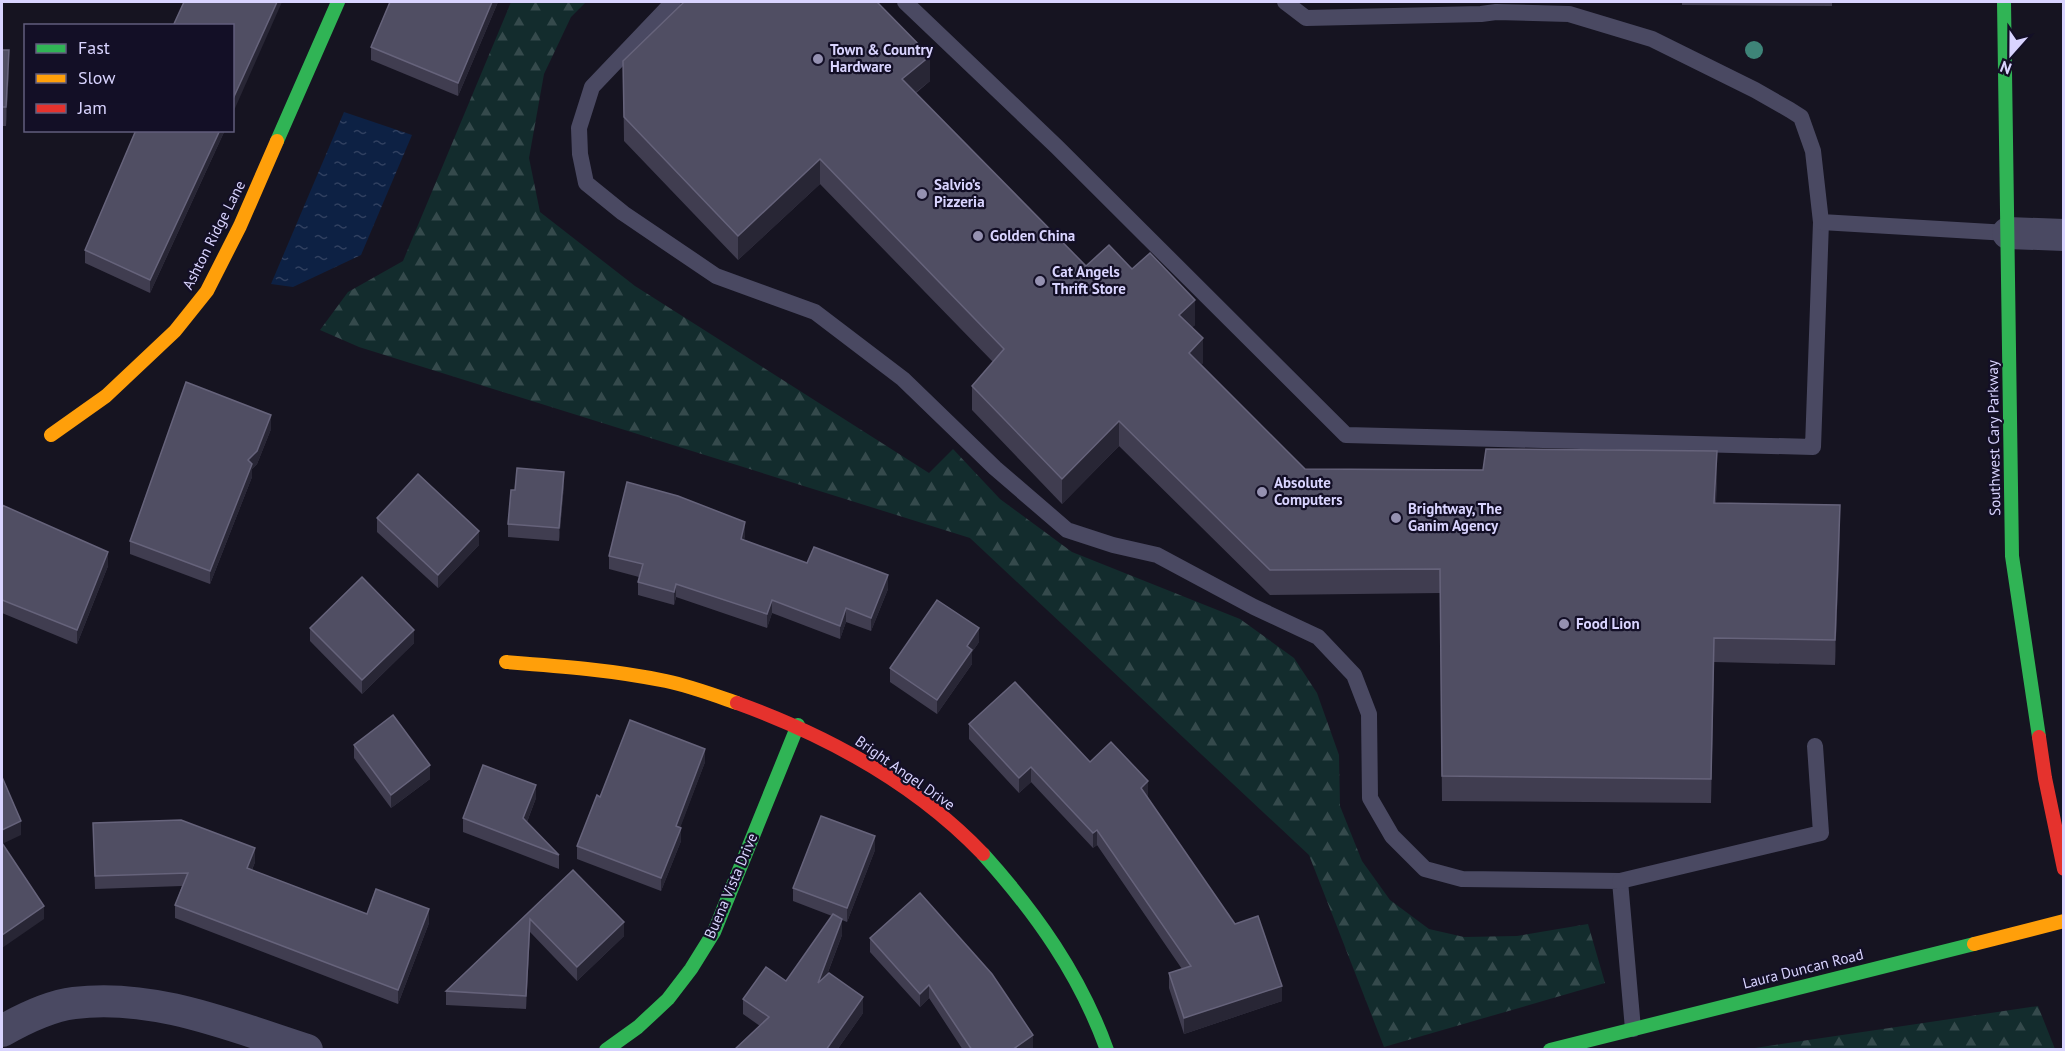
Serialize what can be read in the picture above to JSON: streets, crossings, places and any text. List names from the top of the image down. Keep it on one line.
{"streets":{"street":["Ashton Ridge Lane","Southwest Cary Parkway","Bright Angel Drive","Buena Vista Drive","Laura Duncan Road"]},"crossings":[["Bright Angel Drive","Buena Vista Drive"]],"places":["Town & Country Hardware","Salvio’s Pizzeria","Golden China","Cat Angels Thrift Store","Absolute Computers","Brightway, The Ganim Agency","Food Lion"],"legend":["Fast","Slow","Jam"],"north":"bottom"}
